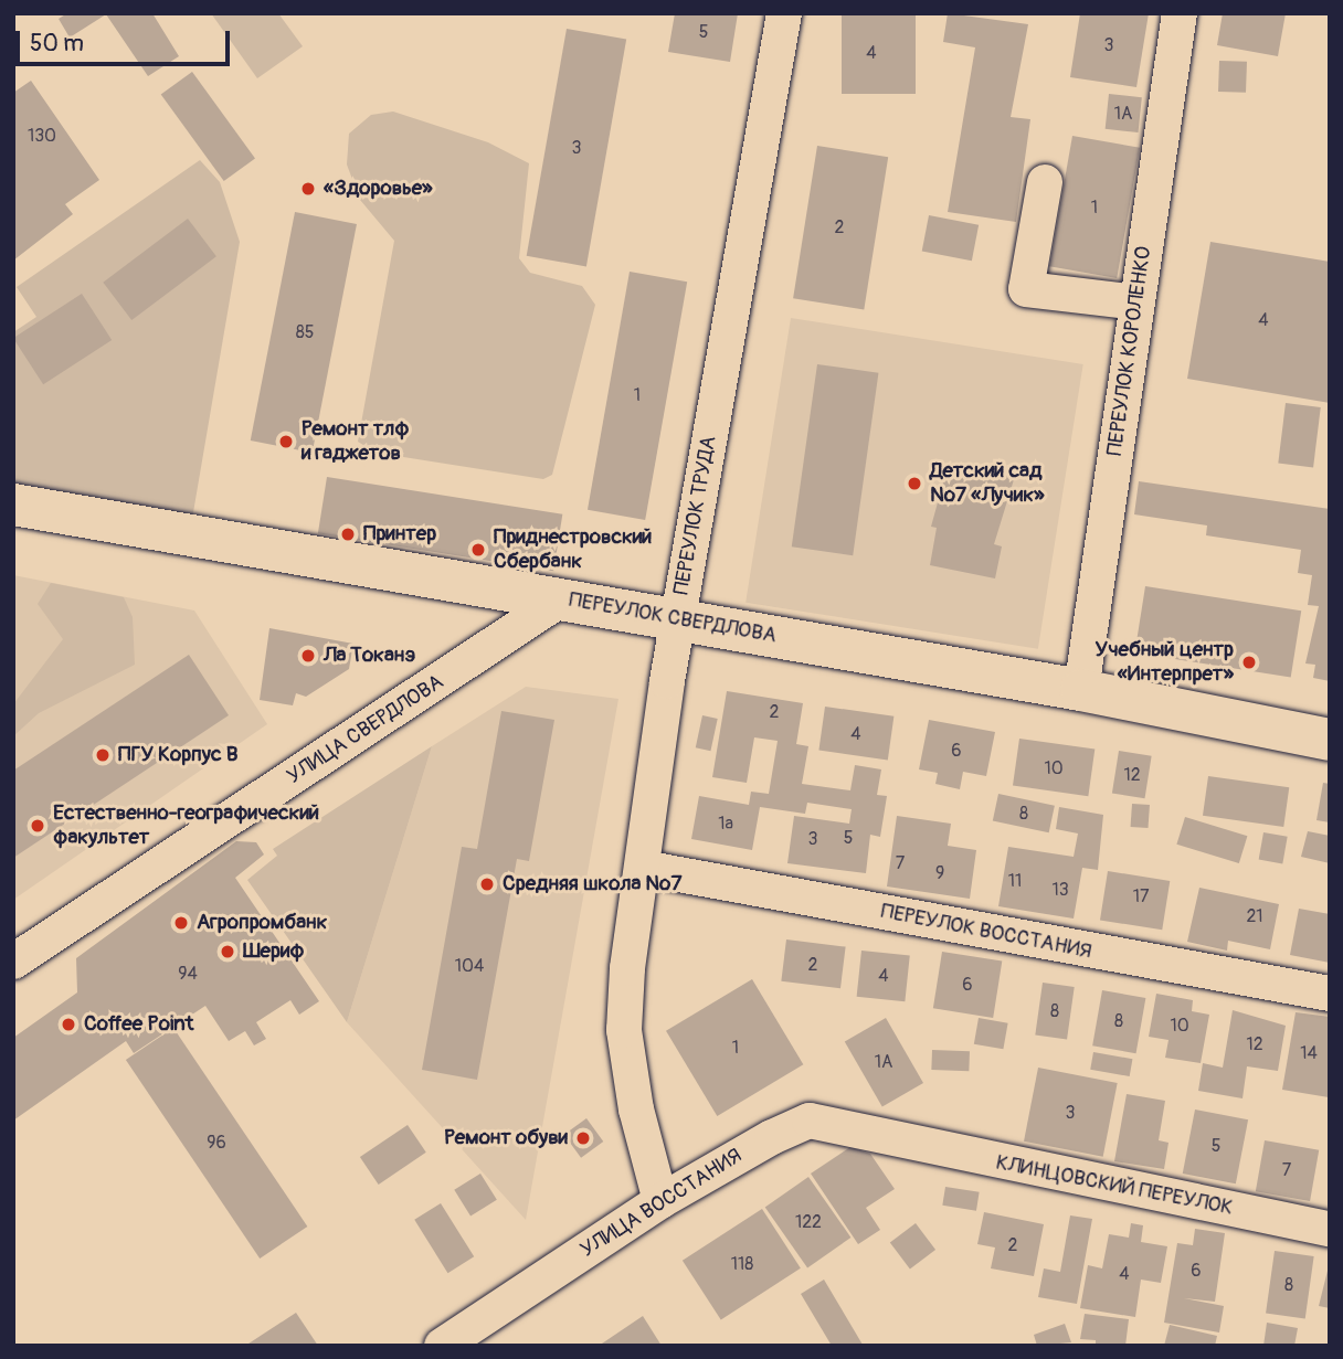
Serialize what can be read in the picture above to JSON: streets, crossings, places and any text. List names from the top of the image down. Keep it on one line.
{"streets":{"main road":["ПЕРЕУЛОК СВЕРДЛОВА"],"street":["ПЕРЕУЛОК КОРОЛЕНКО","ПЕРЕУЛОК ТРУДА","УЛИЦА СВЕРДЛОВА","ПЕРЕУЛОК ВОССТАНИЯ","КЛИНЦОВСКИЙ ПЕРЕУЛОК","УЛИЦА ВОССТАНИЯ"]},"crossings":[["ПЕРЕУЛОК КОРОЛЕНКО","ПЕРЕУЛОК СВЕРДЛОВА"],["ПЕРЕУЛОК ТРУДА","ПЕРЕУЛОК СВЕРДЛОВА"],["ПЕРЕУЛОК ТРУДА","ПЕРЕУЛОК ВОССТАНИЯ"],["ПЕРЕУЛОК ТРУДА","УЛИЦА ВОССТАНИЯ"],["ПЕРЕУЛОК СВЕРДЛОВА","УЛИЦА СВЕРДЛОВА"],["КЛИНЦОВСКИЙ ПЕРЕУЛОК","УЛИЦА ВОССТАНИЯ"]],"places":["«Здоровье»","Ремонт тлф и гаджетов","Детский сад №7 «Лучик»","Принтер","Приднестровский Сбербанк","Ла Токанэ","Учебный центр «Интерпрет»","ПГУ Корпус В","Естественно-географический факультет","Средняя школа №7","Агропромбанк","Шериф","Coffee Point","Ремонт обуви"],"house_numbers":["5","3","4","1А","130","3","1","2","4","85","1","2","4","6","10","12","8","1а","5","3","7","9","11","13","17","21","2","104","94","4","6","8","8","10","12","1","14","1А","3","96","5","7","122","2","118","6","4","8"],"scale_bar":"50 m"}
